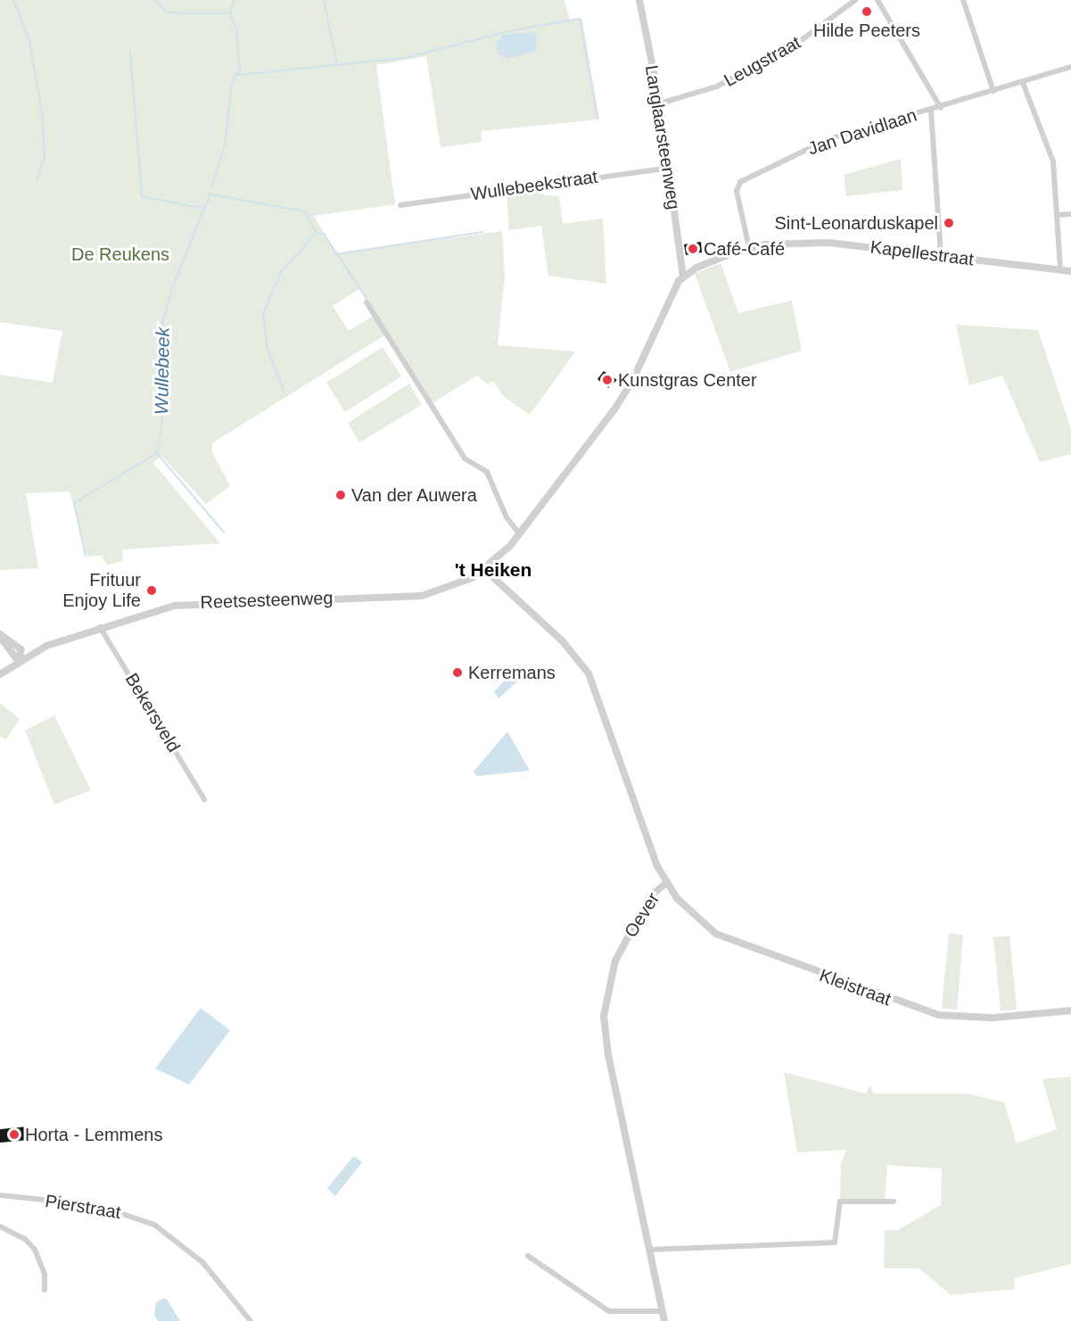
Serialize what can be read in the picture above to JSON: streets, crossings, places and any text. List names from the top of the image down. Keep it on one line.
{"streets":{"street":["Leugstraat","Jan Davidlaan","Langlaarsteenweg","Wullebeekstraat","Kapellestraat","Reetsesteenweg","Bekersveld","Oever","Kleistraat","Pierstraat"]},"crossings":[["Leugstraat","Langlaarsteenweg"],["Jan Davidlaan","Kapellestraat"],["Langlaarsteenweg","Wullebeekstraat"],["Langlaarsteenweg","Kapellestraat"],["Langlaarsteenweg","Reetsesteenweg"],["Kapellestraat","Reetsesteenweg"],["Reetsesteenweg","Bekersveld"],["Reetsesteenweg","Oever"],["Oever","Kleistraat"]],"districts":["'t Heiken"],"water":["Wullebeek"],"parks":["De Reukens"],"places":["Hilde Peeters","Sint-Leonarduskapel","Café-Café","Kunstgras Center","Van der Auwera","Frituur Enjoy Life","Kerremans","Horta - Lemmens"]}
